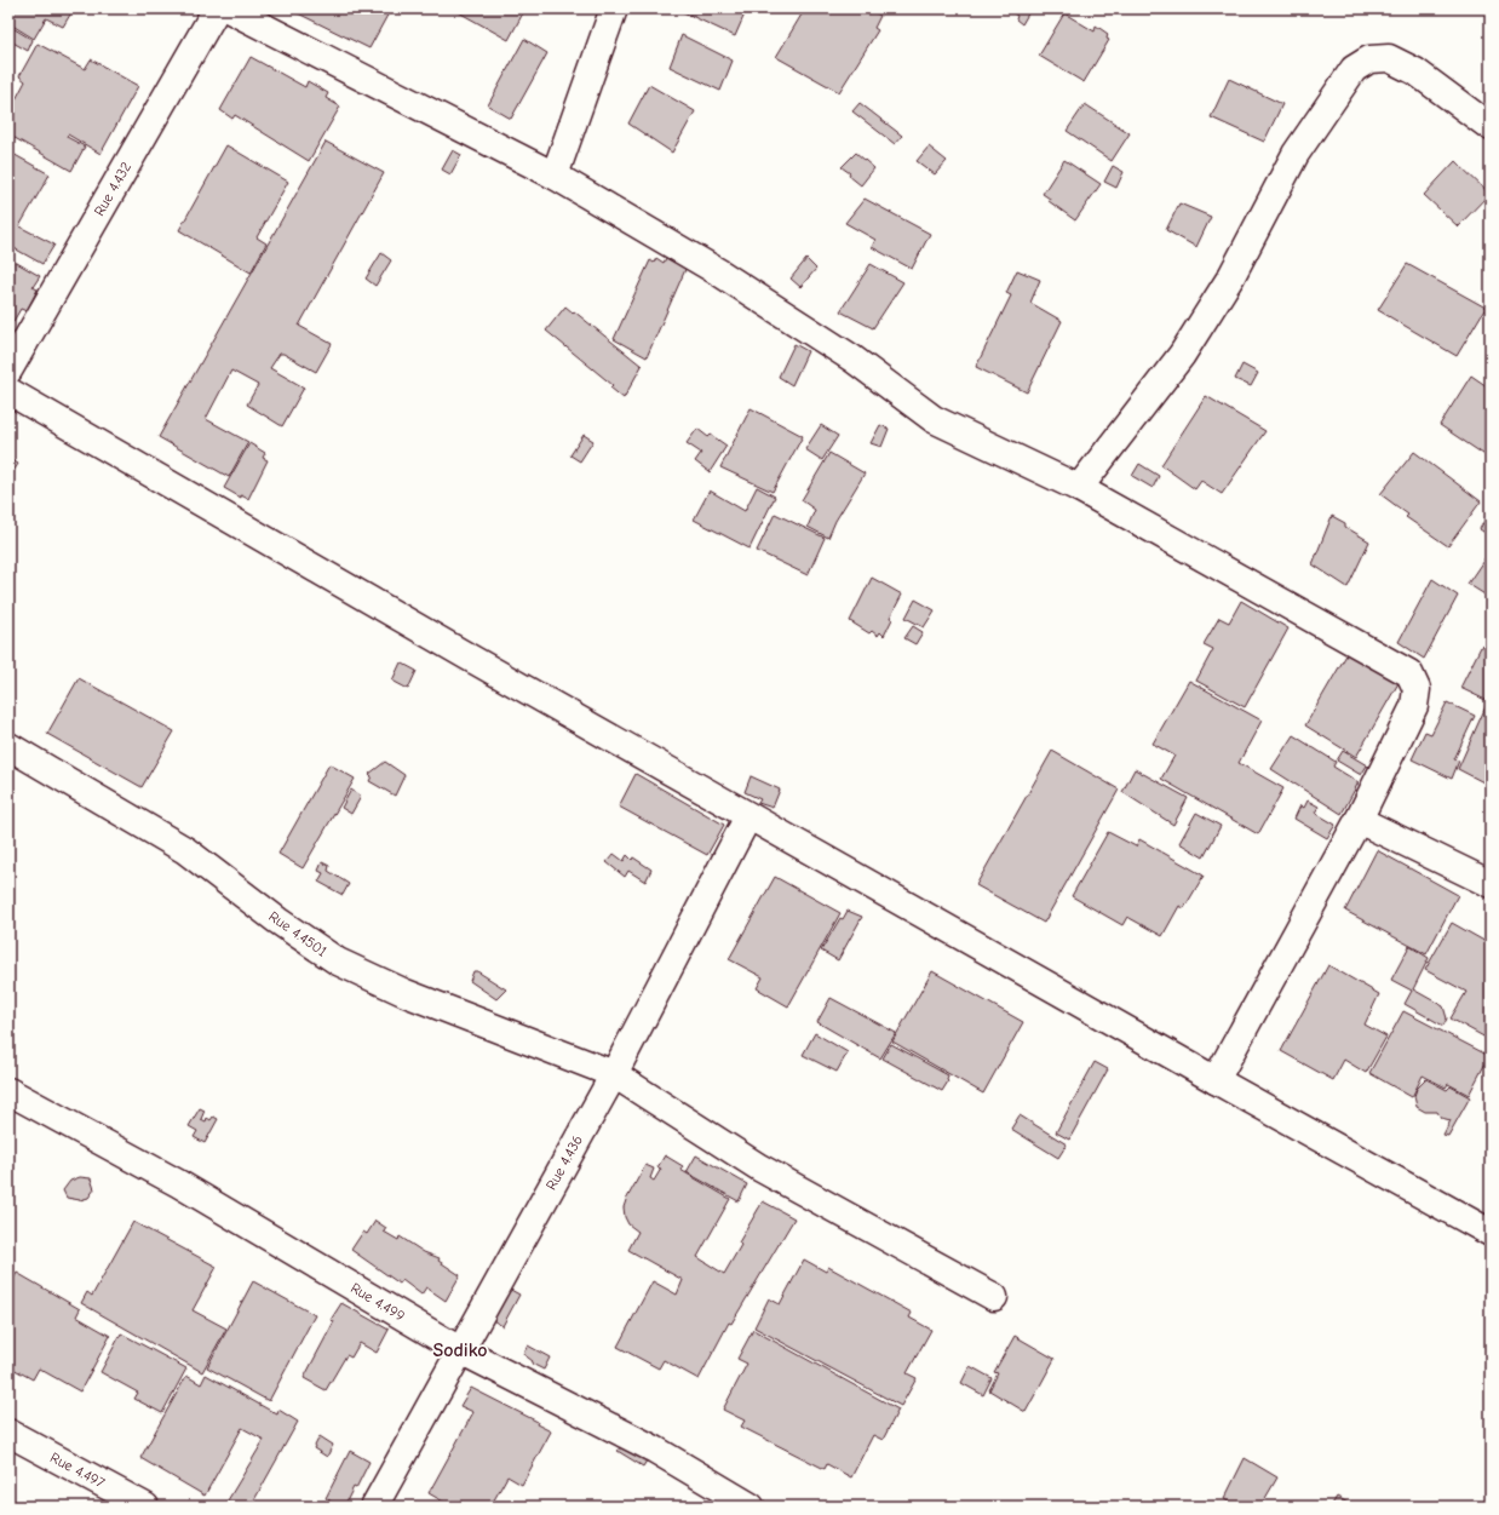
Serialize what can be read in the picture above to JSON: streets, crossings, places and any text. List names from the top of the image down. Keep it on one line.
{"streets":{"street":["Rue 4.432","Rue 4.4501","Rue 4.436","Rue 4.499","Rue 4.497"]},"crossings":[["Rue 4.4501","Rue 4.436"],["Rue 4.436","Rue 4.499"]],"districts":["Sodiko"]}
